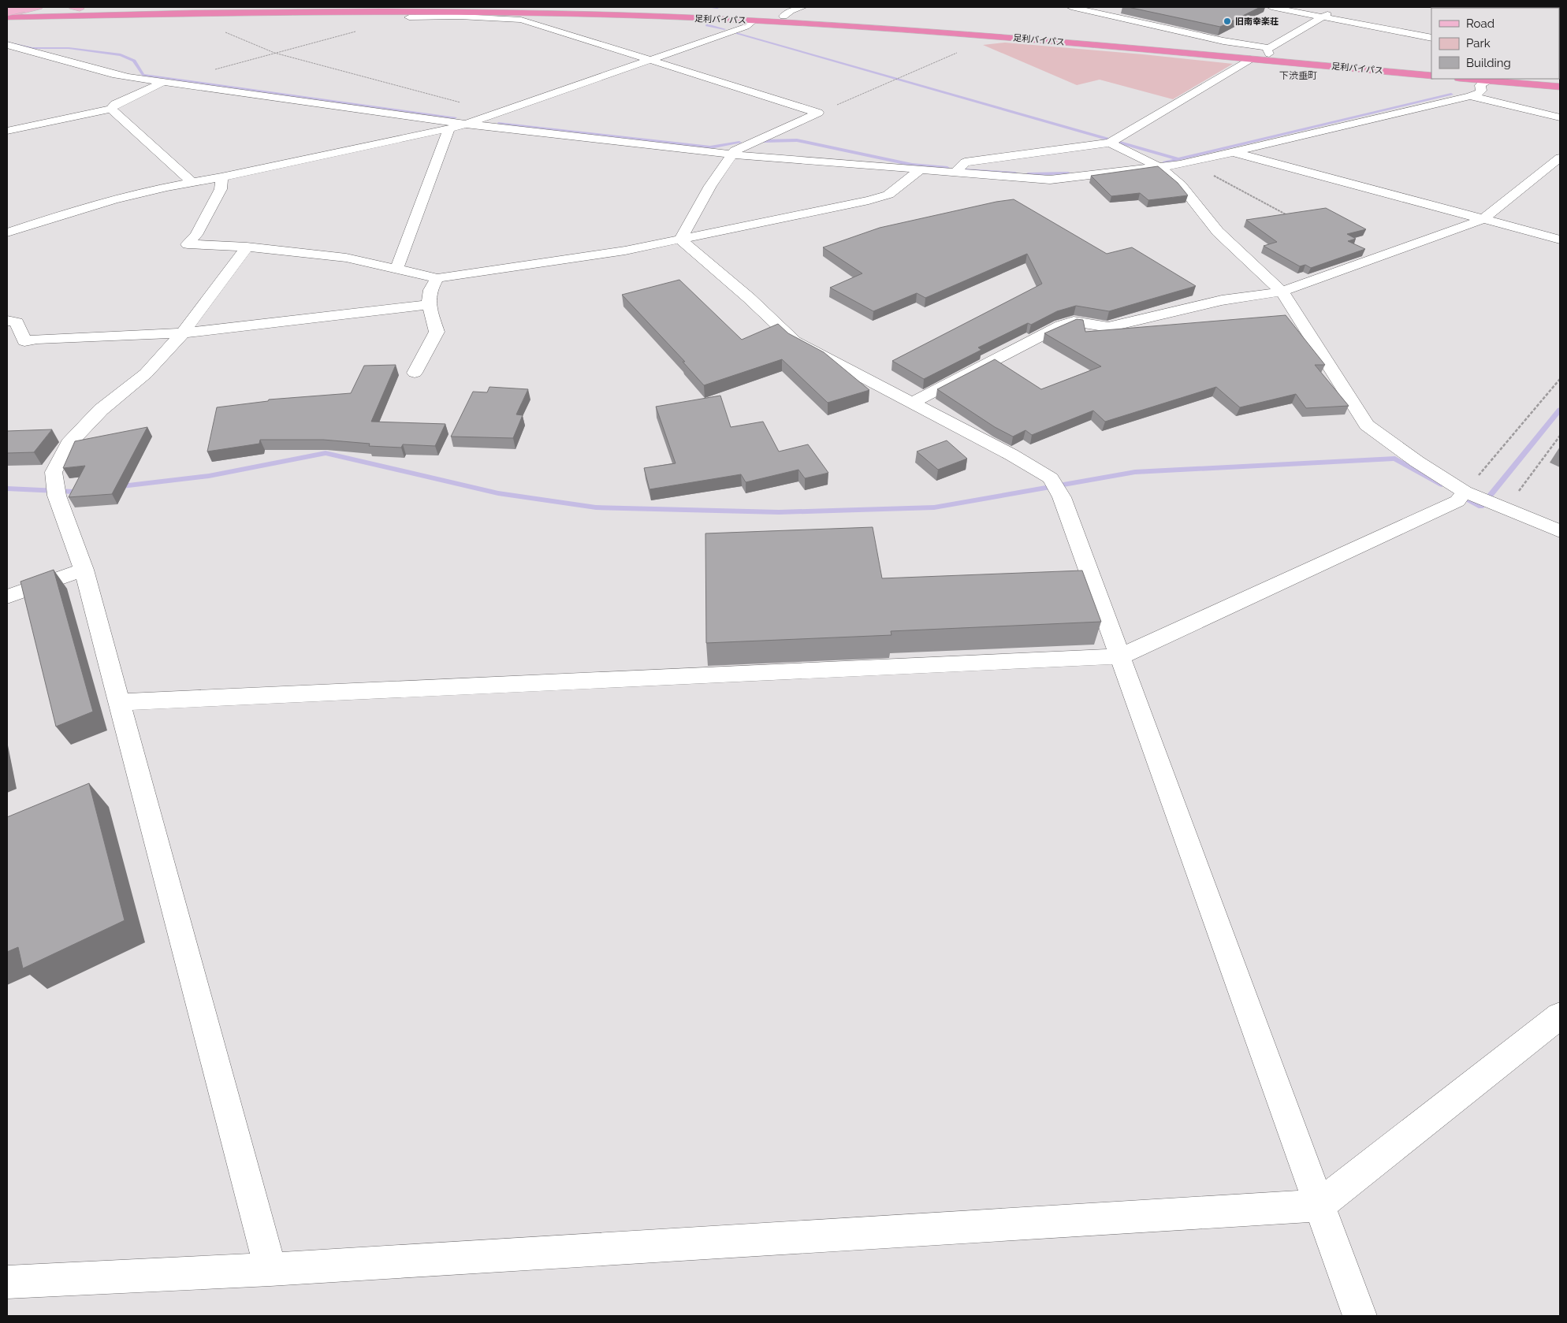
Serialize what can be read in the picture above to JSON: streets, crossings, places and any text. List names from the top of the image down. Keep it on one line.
{"streets":{"highway":["足利バイパス"]},"districts":["下渋垂町"],"places":["旧南幸楽荘"],"legend":["Road","Park","Building"]}
